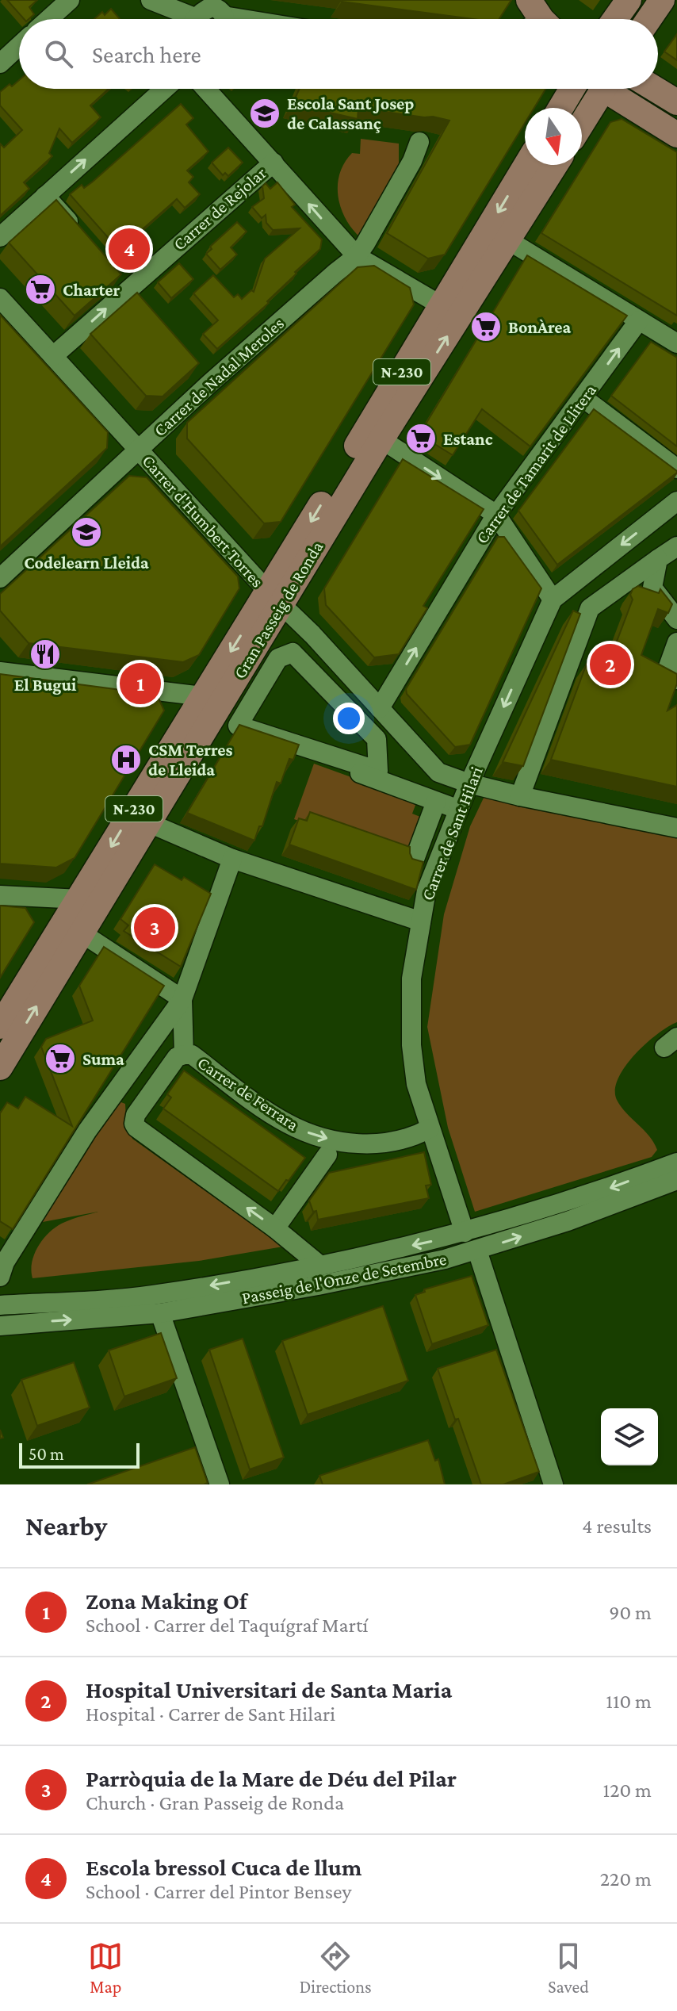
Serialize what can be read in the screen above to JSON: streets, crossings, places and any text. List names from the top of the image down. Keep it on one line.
{"streets":{"main road":["N-230","Gran Passeig de Ronda"],"street":["Carrer de Rejolar","Carrer de Nadal Meroles","Carrer de Tamarit de Llitera","Carrer d'Humbert Torres","Carrer de Sant Hilari","Carrer de Ferrara","Passeig de l'Onze de Setembre"]},"crossings":[["Carrer de Rejolar","Carrer d'Humbert Torres"],["Carrer de Nadal Meroles","Carrer d'Humbert Torres"],["Carrer de Tamarit de Llitera","Carrer d'Humbert Torres"],["Carrer d'Humbert Torres","Gran Passeig de Ronda"],["Carrer d'Humbert Torres","Carrer de Sant Hilari"],["Carrer de Sant Hilari","Carrer de Ferrara"],["Carrer de Sant Hilari","Passeig de l'Onze de Setembre"],["Carrer de Ferrara","Passeig de l'Onze de Setembre"]],"one_way":["Carrer de Ferrara"],"places":{"school or university":["Escola Sant Josep de Calassanç","Codelearn Lleida"],"supermarket":["Charter","BonÀrea","Estanc","Suma"],"restaurant":["El Bugui"],"hospital":["CSM Terres de Lleida"]},"scale_bar":"50 m","north":"bottom","page":{"search":"Search here","pins":["4","2","1","3"],"scale":"50 m","heading":["Nearby","4 results"],"list":[{"mark":"1","name":"Zona Making Of","note":"School · Carrer del Taquígraf Martí","value":"90 m"},{"mark":"2","name":"Hospital Universitari de Santa Maria","note":"Hospital · Carrer de Sant Hilari","value":"110 m"},{"mark":"3","name":"Parròquia de la Mare de Déu del Pilar","note":"Church · Gran Passeig de Ronda","value":"120 m"},{"mark":"4","name":"Escola bressol Cuca de llum","note":"School · Carrer del Pintor Bensey","value":"220 m"}],"nav":["Map","Directions","Saved"]}}
